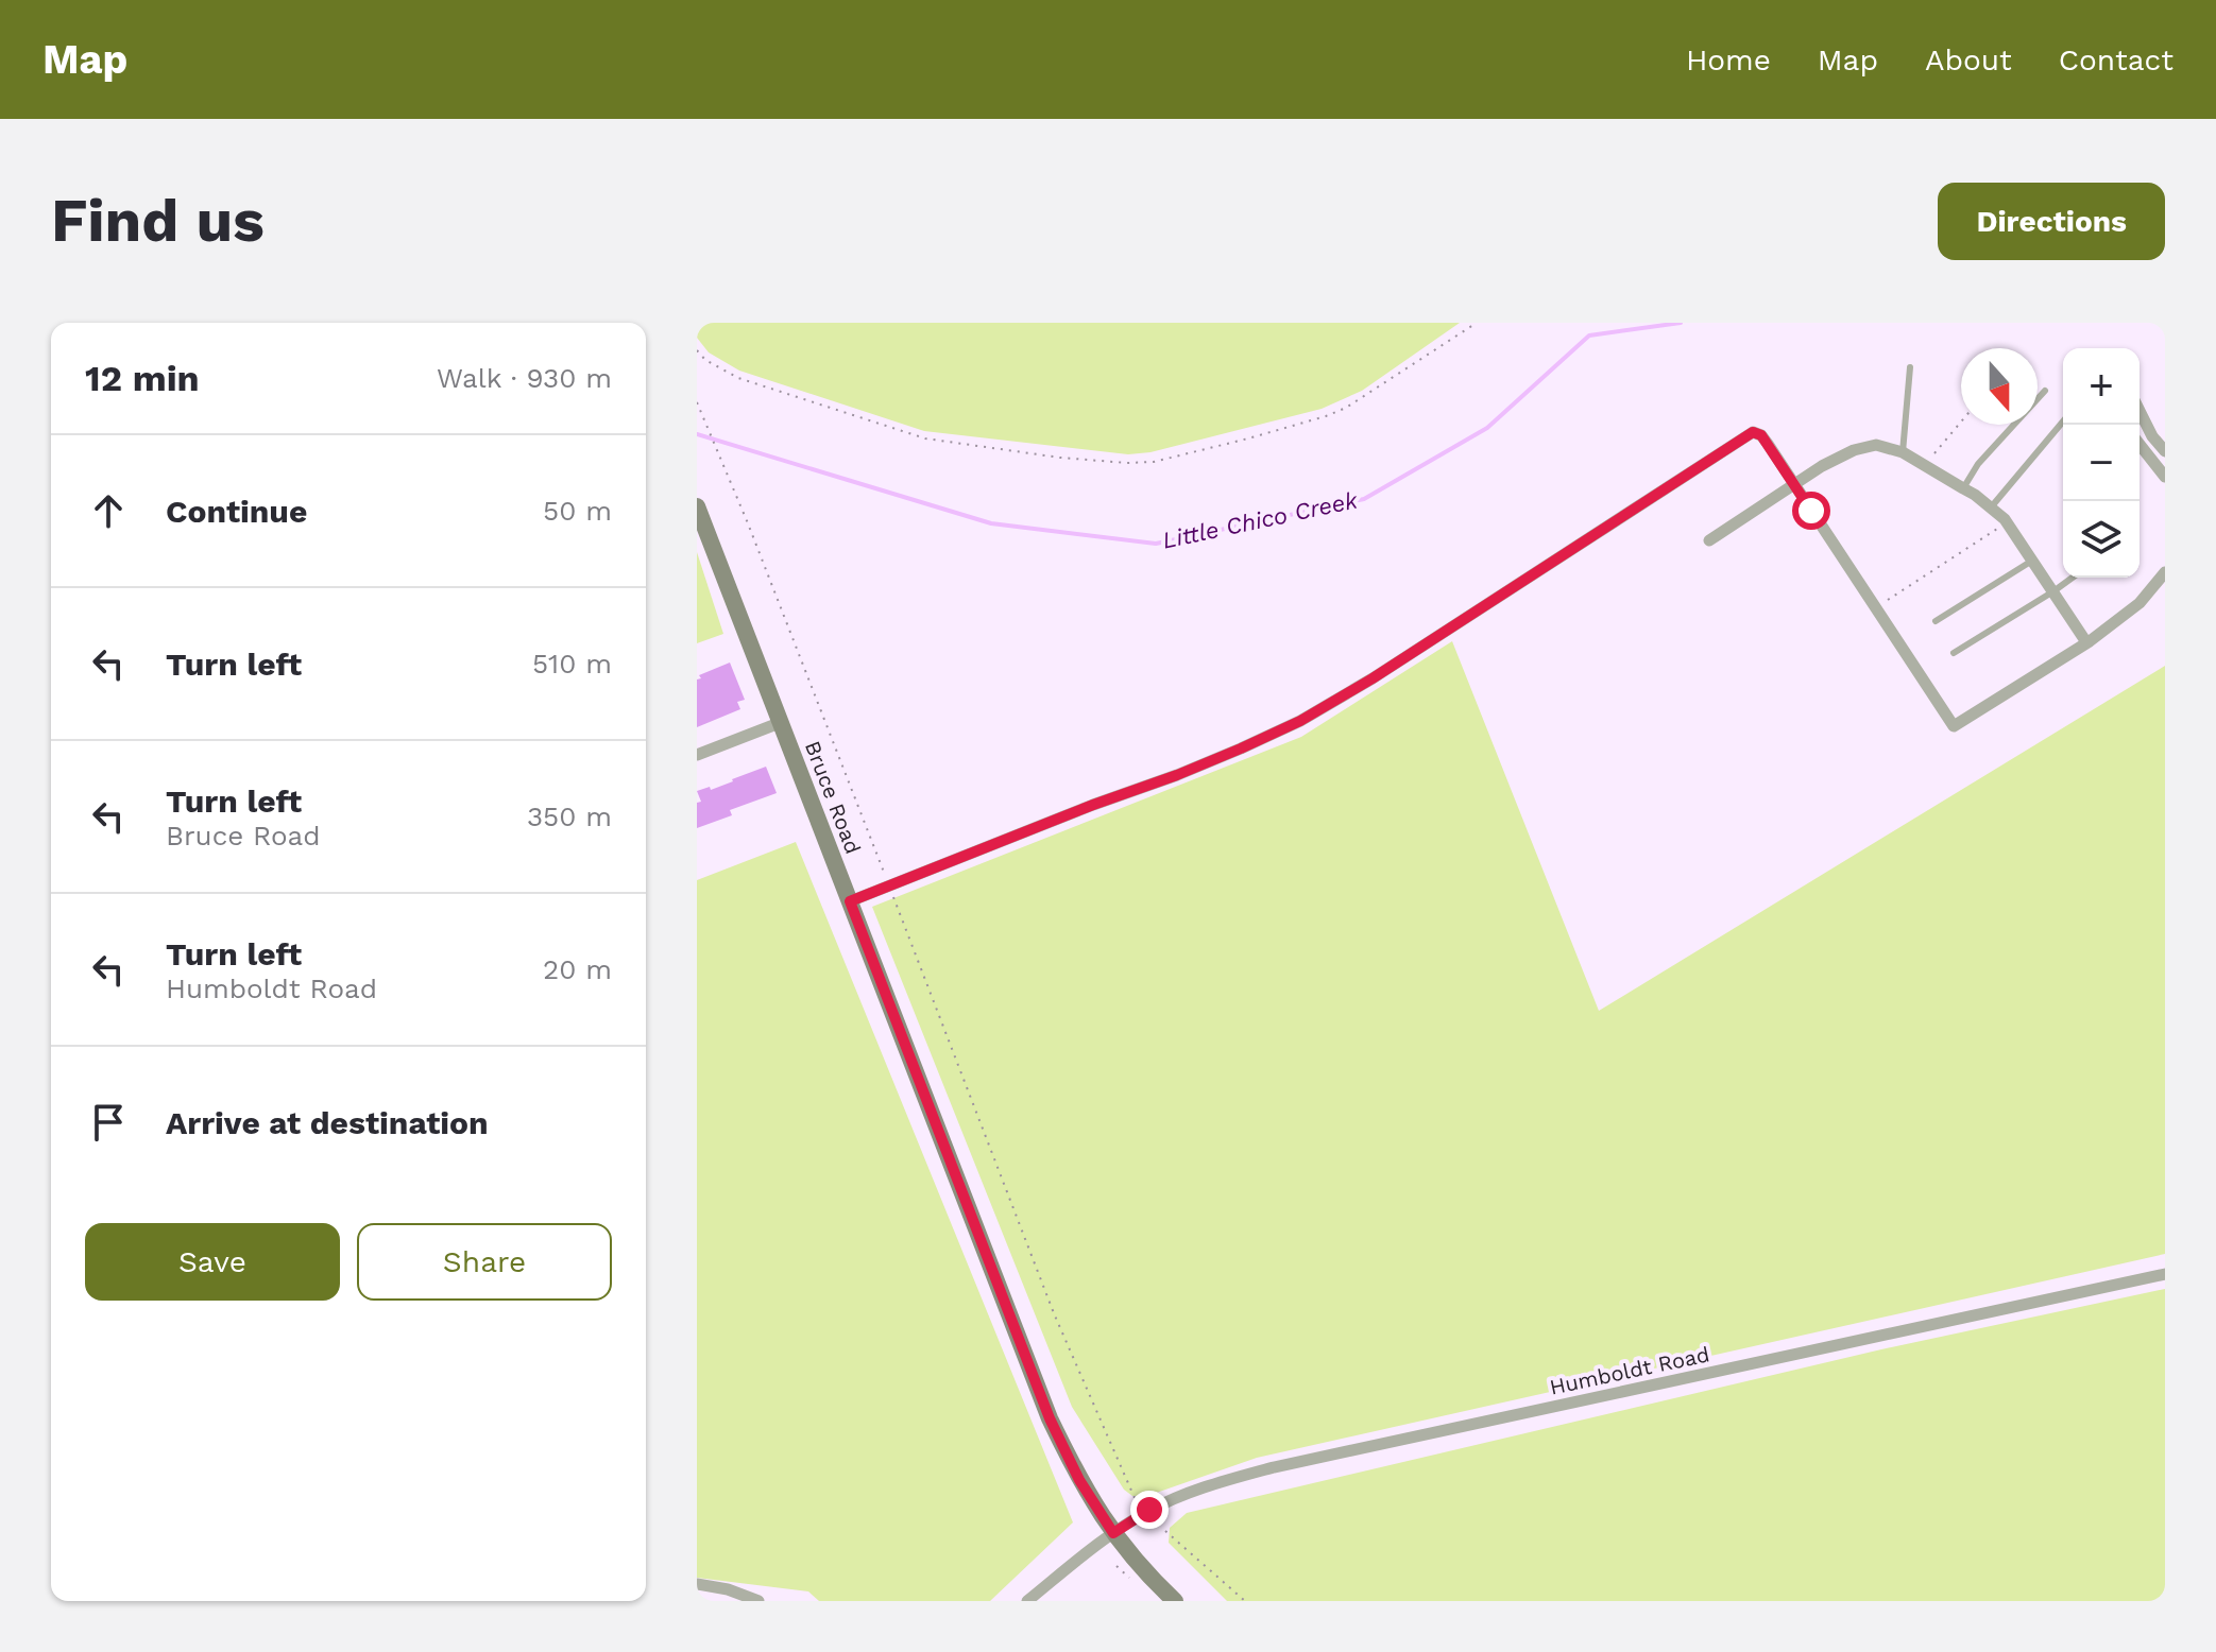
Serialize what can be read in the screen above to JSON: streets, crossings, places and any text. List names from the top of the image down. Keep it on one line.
{"streets":{"street":["Bruce Road","Humboldt Road"]},"crossings":[["Bruce Road","Humboldt Road"]],"water":["Little Chico Creek"],"north":"bottom","page":{"header":"Map","nav":["Home","Map","About","Contact"],"buttons":["Directions",["Save","Share"]],"title":"Find us","heading":["12 min","Walk · 930 m"],"map_buttons":["+","−"],"list":[["Continue","50 m"],["Turn left","510 m"],["Turn left","Bruce Road","350 m"],["Turn left","Humboldt Road","20 m"],"Arrive at destination"]}}
